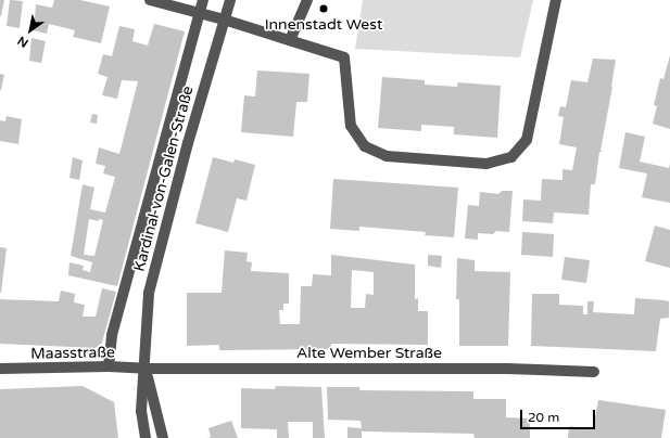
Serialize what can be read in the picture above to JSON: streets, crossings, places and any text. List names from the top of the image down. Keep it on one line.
{"streets":{"street":["Kardinal-von-Galen-Straße","Maasstraße","Alte Wember Straße"]},"crossings":[["Kardinal-von-Galen-Straße","Maasstraße"],["Kardinal-von-Galen-Straße","Alte Wember Straße"],["Maasstraße","Alte Wember Straße"]],"places":["Innenstadt West"],"scale_bar":"20 m","north":"bottom left"}
